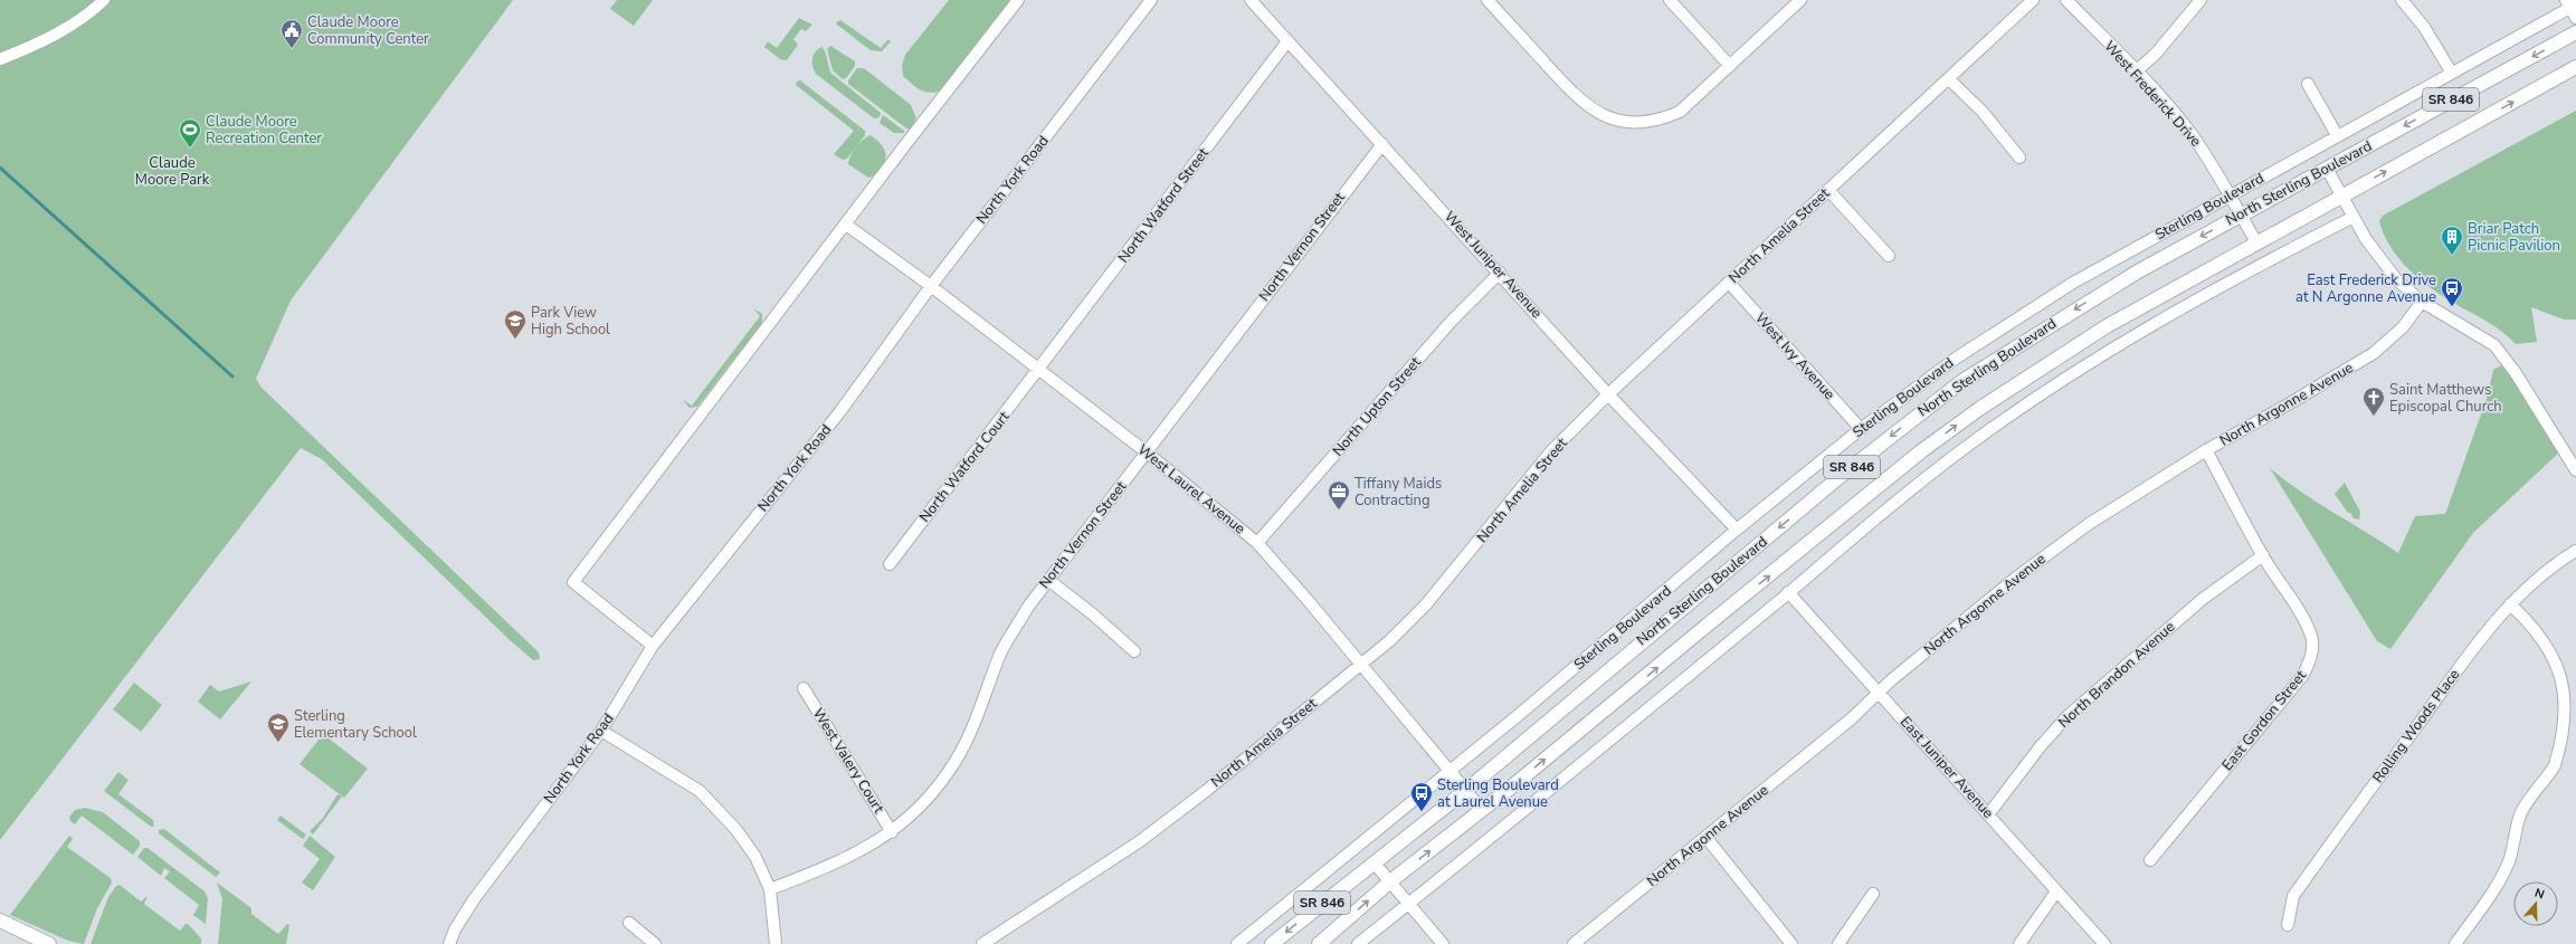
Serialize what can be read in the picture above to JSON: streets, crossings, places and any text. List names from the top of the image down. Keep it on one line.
{"streets":{"main road":["SR 846","North Sterling Boulevard"],"street":["West Frederick Drive","North York Road","North Watford Street","Sterling Boulevard","North Amelia Street","North Vernon Street","West Juniper Avenue","West Ivy Avenue","North Argonne Avenue","North Upton Street","North Watford Court","West Laurel Avenue","North Brandon Avenue","East Gordon Street","Rolling Woods Place","West Valery Court","East Juniper Avenue"]},"crossings":[["West Frederick Drive","North Sterling Boulevard"],["West Frederick Drive","Sterling Boulevard"],["North York Road","West Laurel Avenue"],["North Sterling Boulevard","West Laurel Avenue"],["North Watford Street","West Juniper Avenue"],["North Watford Street","North Watford Court"],["North Watford Street","West Laurel Avenue"],["Sterling Boulevard","West Juniper Avenue"],["Sterling Boulevard","West Ivy Avenue"],["Sterling Boulevard","West Laurel Avenue"],["North Amelia Street","West Juniper Avenue"],["North Amelia Street","West Ivy Avenue"],["North Amelia Street","West Laurel Avenue"],["North Vernon Street","West Juniper Avenue"],["North Vernon Street","West Laurel Avenue"],["North Vernon Street","West Valery Court"],["West Juniper Avenue","North Upton Street"],["North Argonne Avenue","East Gordon Street"],["North Argonne Avenue","East Juniper Avenue"],["North Upton Street","West Laurel Avenue"],["North Watford Court","West Laurel Avenue"],["North Brandon Avenue","East Gordon Street"],["North Brandon Avenue","East Juniper Avenue"]],"parks":["Claude Moore Park"],"places":{"public building":["Claude Moore Community Center"],"sports":["Claude Moore Recreation Center"],"building":["Briar Patch Picnic Pavilion"],"bus stop":["East Frederick Drive at N Argonne Avenue","Sterling Boulevard at Laurel Avenue"],"school or university":["Park View High School","Sterling Elementary School"],"church":["Saint Matthews Episcopal Church"],"office":["Tiffany Maids Contracting"]},"north":"top"}
